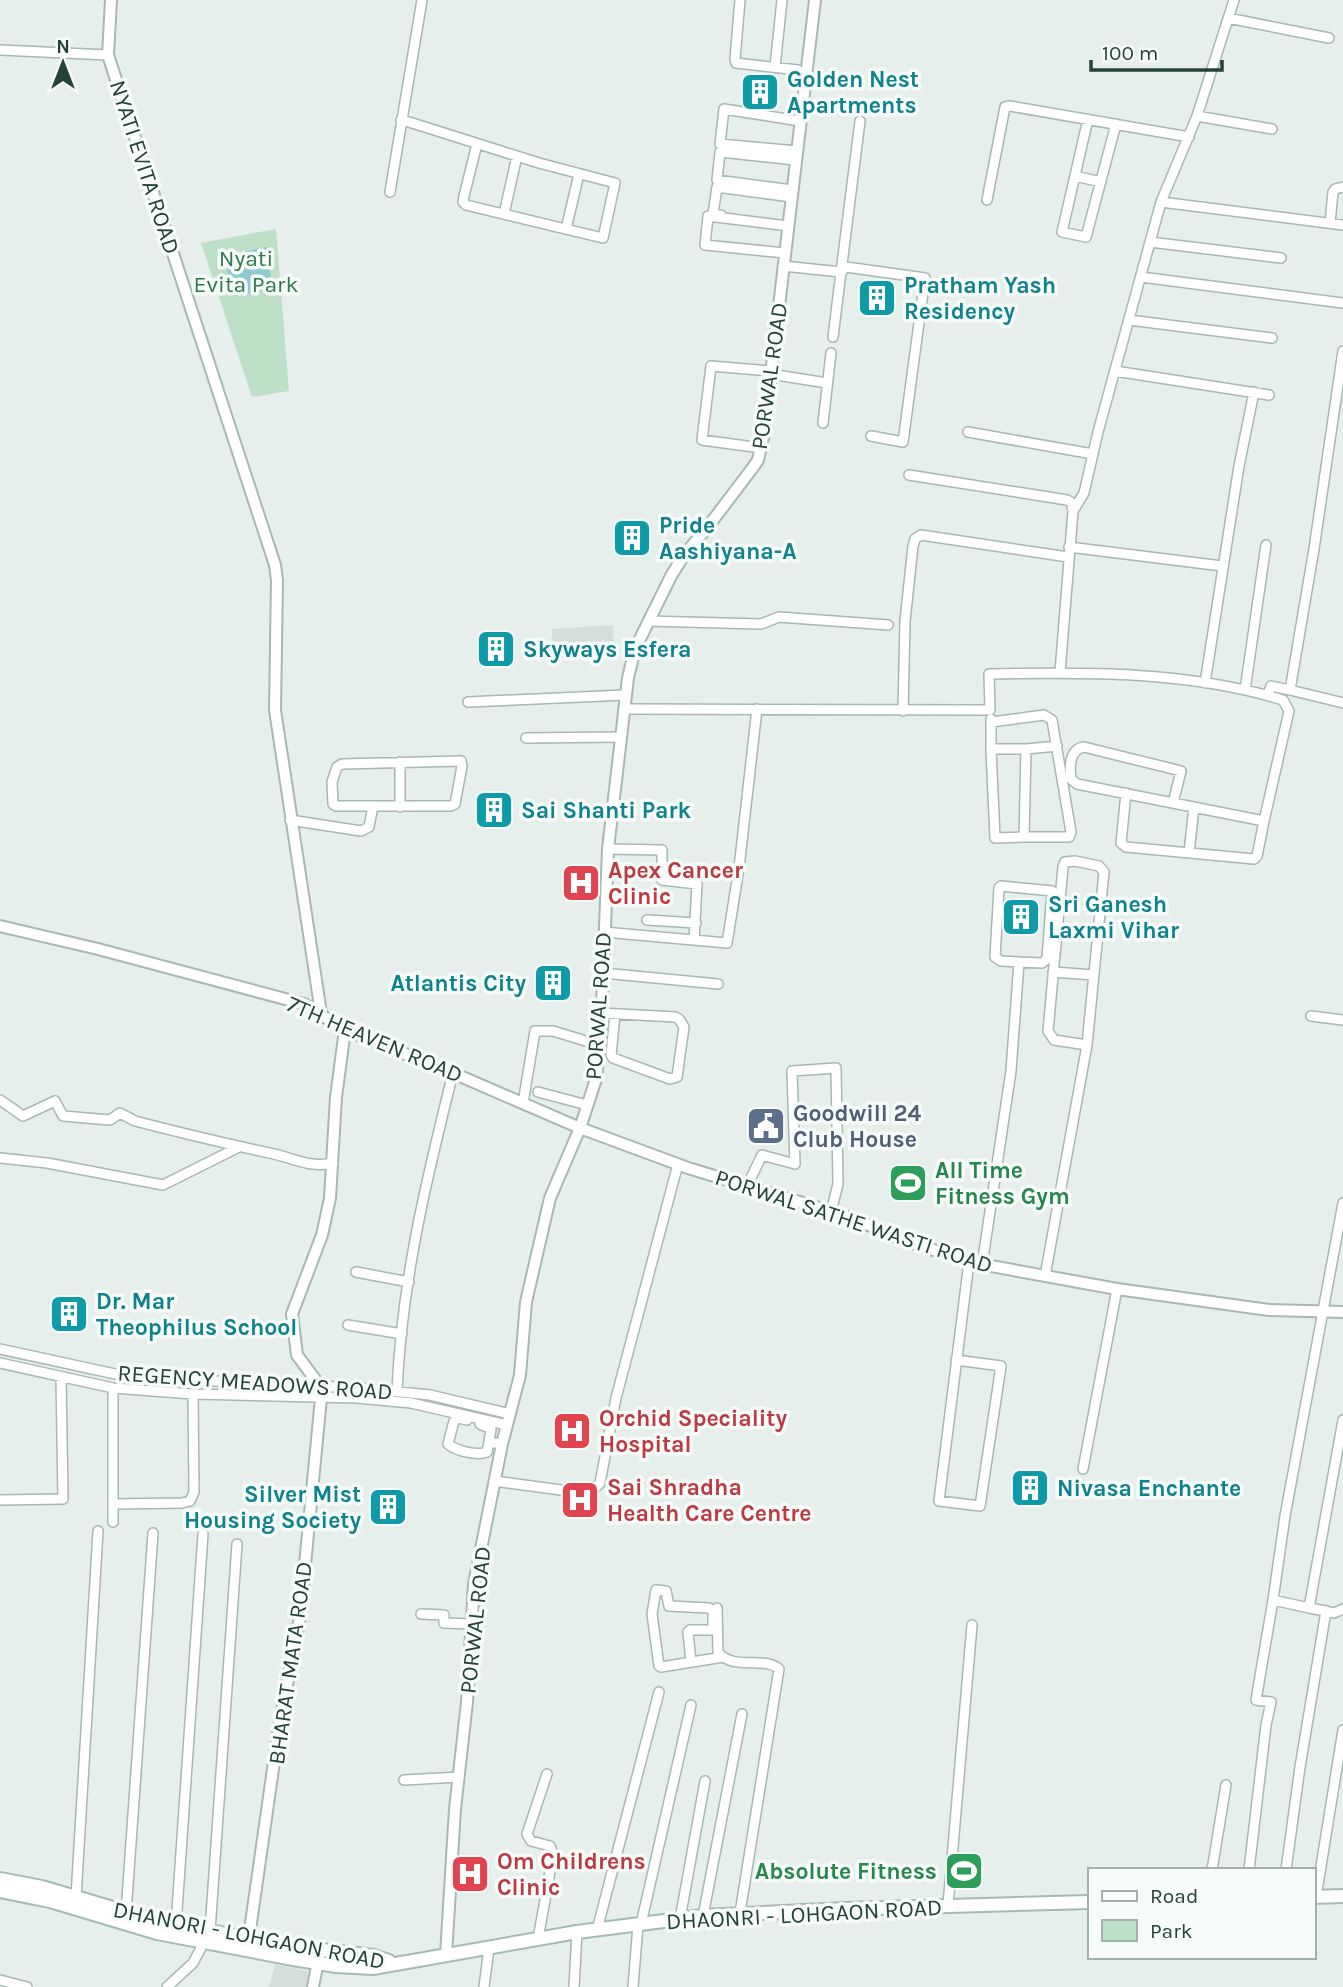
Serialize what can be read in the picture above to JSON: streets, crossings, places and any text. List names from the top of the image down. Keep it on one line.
{"streets":{"main road":["DHAONRI - LOHGAON ROAD","DHANORI - LOHGAON ROAD"],"street":["NYATI EVITA ROAD","PORWAL ROAD","7TH HEAVEN ROAD","PORWAL SATHE WASTI ROAD","REGENCY MEADOWS ROAD","BHARAT MATA ROAD"]},"crossings":[["NYATI EVITA ROAD","7TH HEAVEN ROAD"],["PORWAL ROAD","7TH HEAVEN ROAD"],["PORWAL ROAD","PORWAL SATHE WASTI ROAD"],["PORWAL ROAD","REGENCY MEADOWS ROAD"],["PORWAL ROAD","DHAONRI - LOHGAON ROAD"],["7TH HEAVEN ROAD","PORWAL SATHE WASTI ROAD"],["REGENCY MEADOWS ROAD","BHARAT MATA ROAD"],["BHARAT MATA ROAD","DHANORI - LOHGAON ROAD"],["DHAONRI - LOHGAON ROAD","DHANORI - LOHGAON ROAD"]],"parks":["Nyati Evita Park"],"places":{"building":["Golden Nest Apartments","Pratham Yash Residency","Pride Aashiyana-A","Skyways Esfera","Sai Shanti Park","Sri Ganesh Laxmi Vihar","Atlantis City","Dr. Mar Theophilus School","Nivasa Enchante","Silver Mist Housing Society"],"hospital":["Apex Cancer Clinic","Orchid Speciality Hospital","Sai Shradha Health Care Centre","Om Childrens Clinic"],"public building":["Goodwill 24 Club House"],"sports":["All Time Fitness Gym","Absolute Fitness"]},"legend":["Road","Park"],"scale_bar":"100 m","north":"top"}
